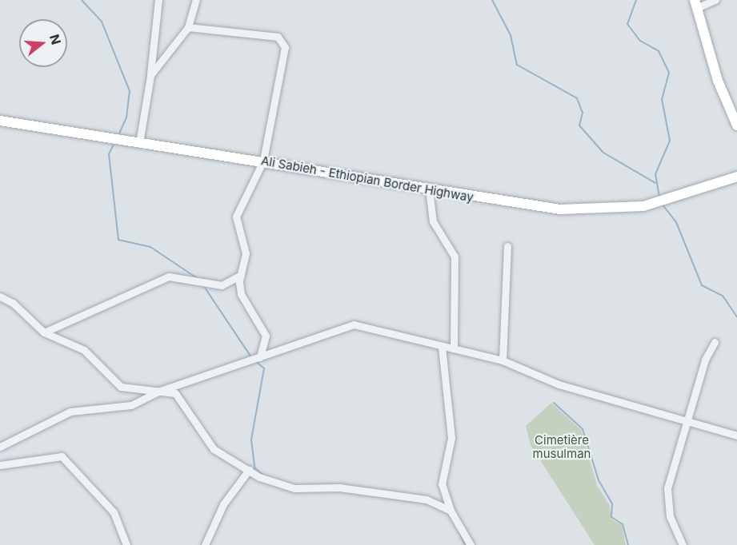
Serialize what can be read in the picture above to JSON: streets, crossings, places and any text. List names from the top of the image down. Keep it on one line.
{"streets":{"main road":["Ali Sabieh - Ethiopian Border Highway"]},"parks":["Cimetière musulman"],"north":"right"}
